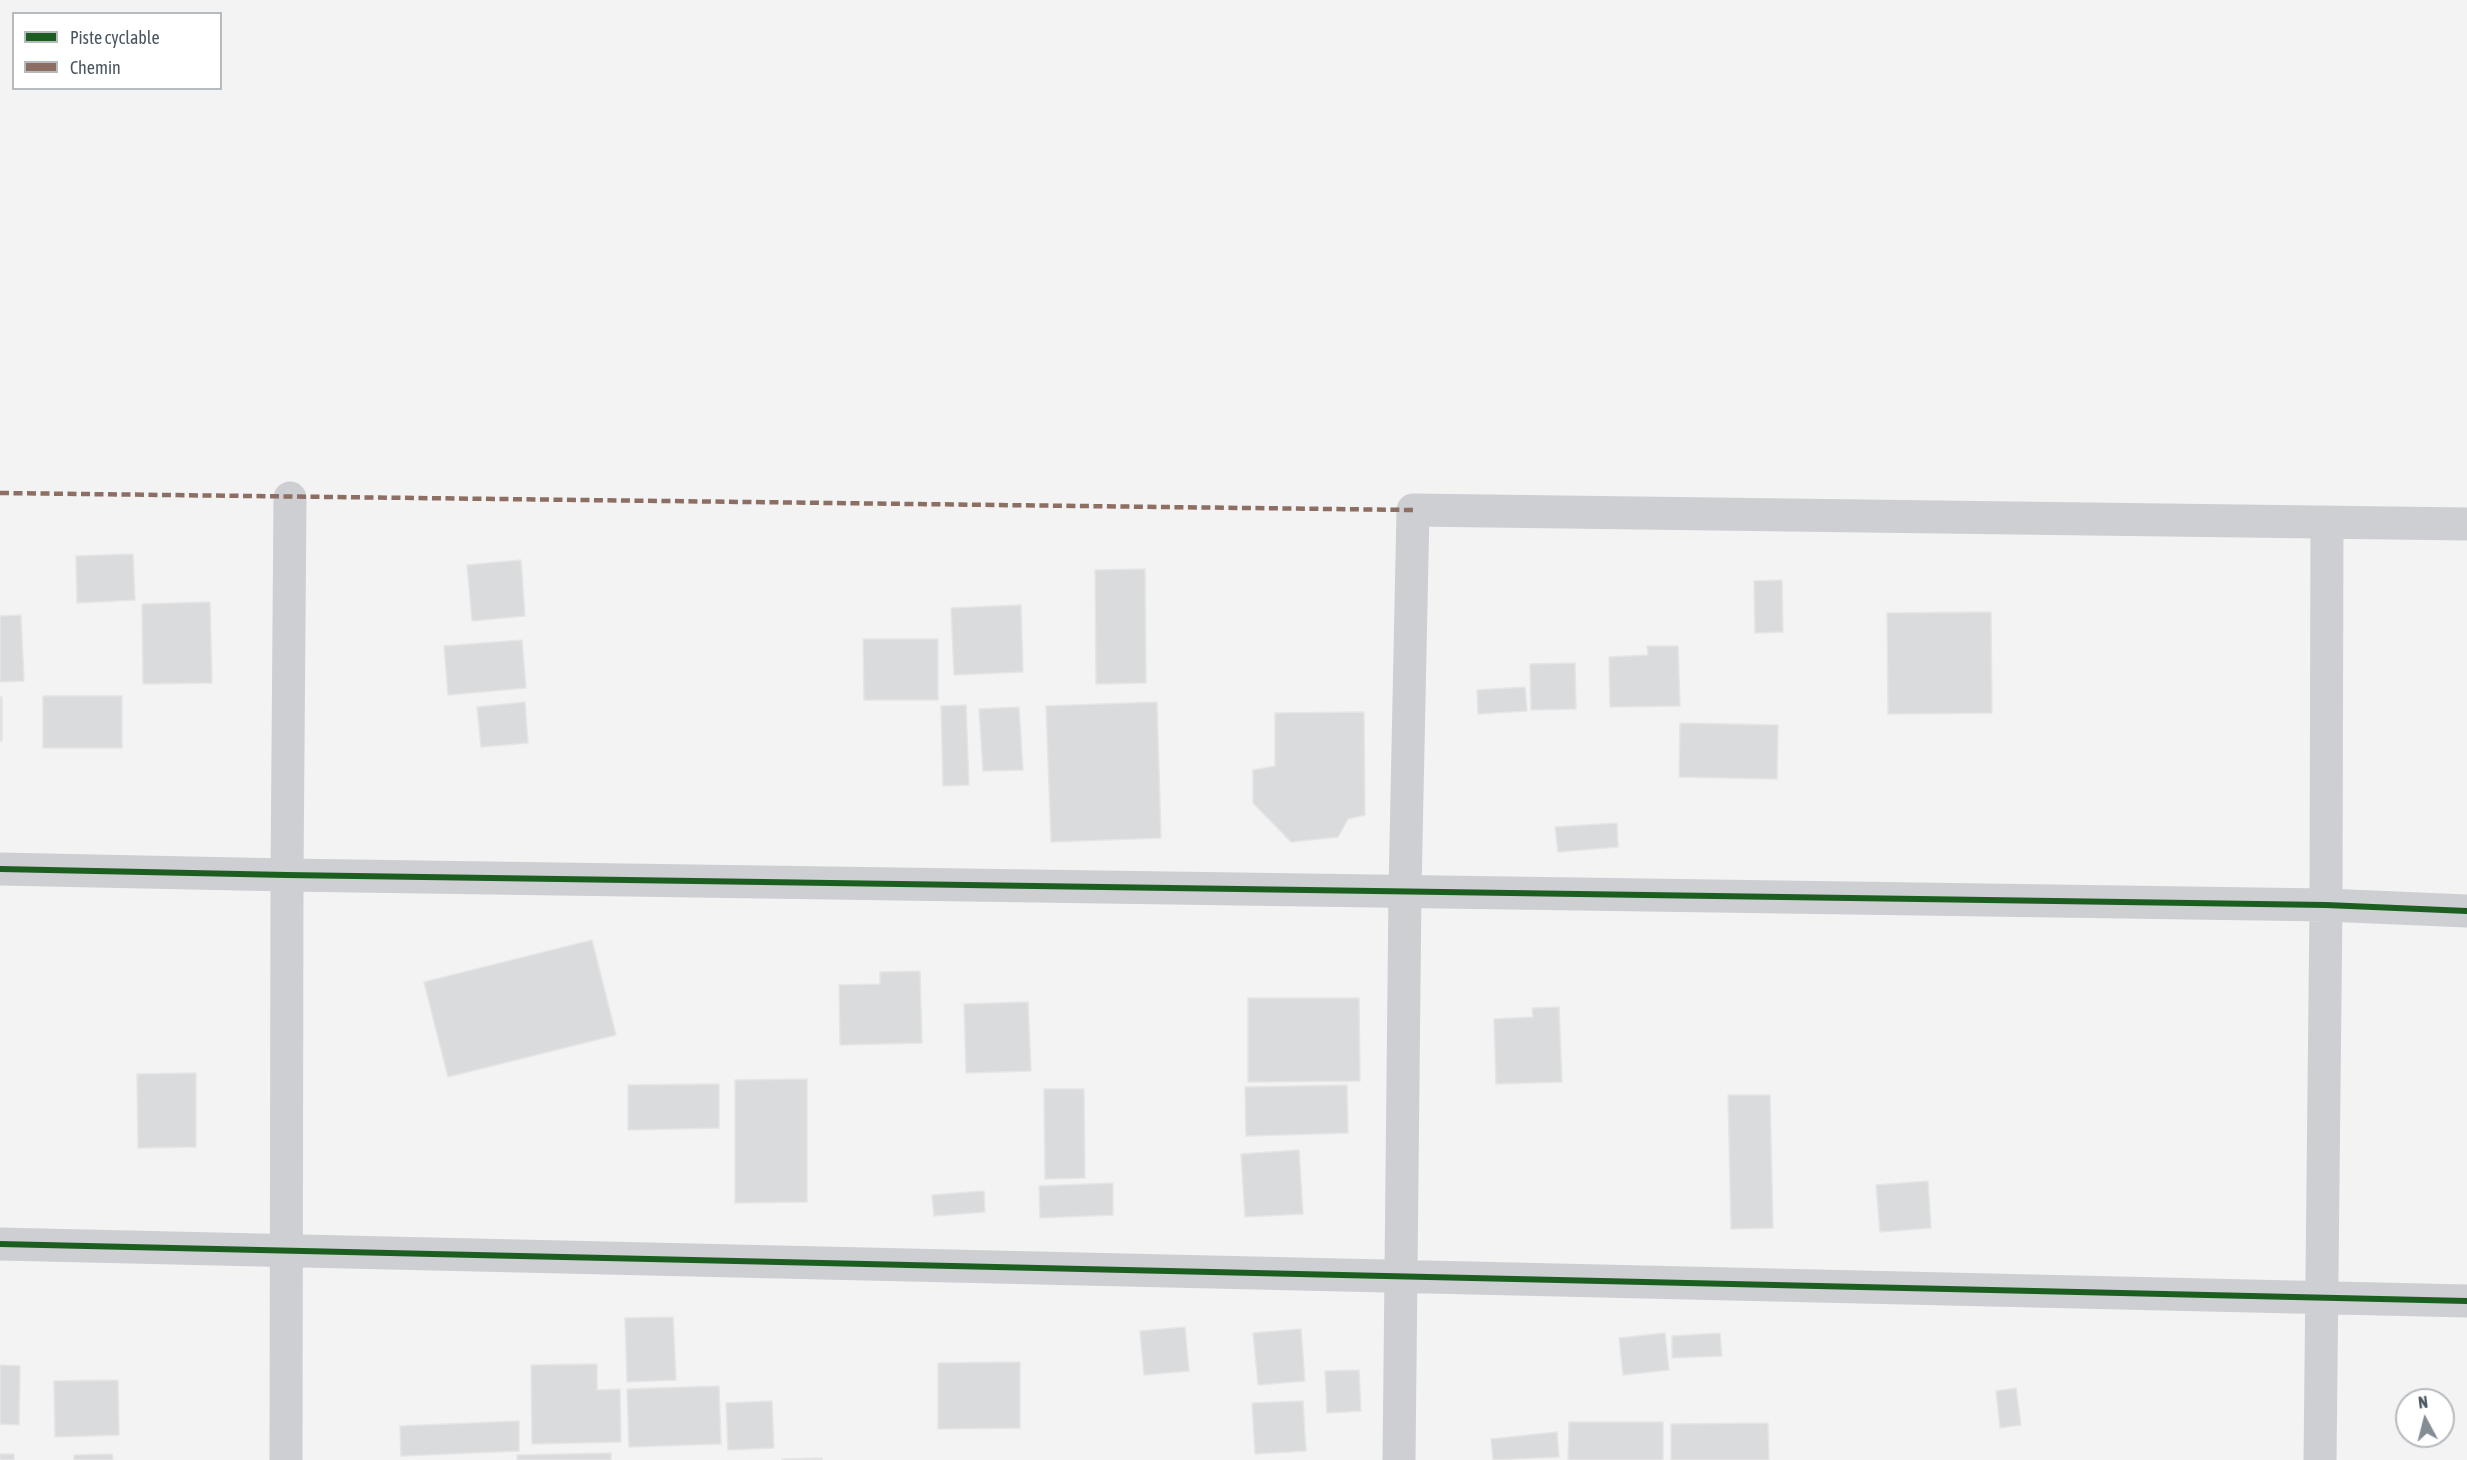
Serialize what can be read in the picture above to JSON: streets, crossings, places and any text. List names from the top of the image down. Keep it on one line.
{"legend":["Piste cyclable","Chemin"],"north":"top"}
